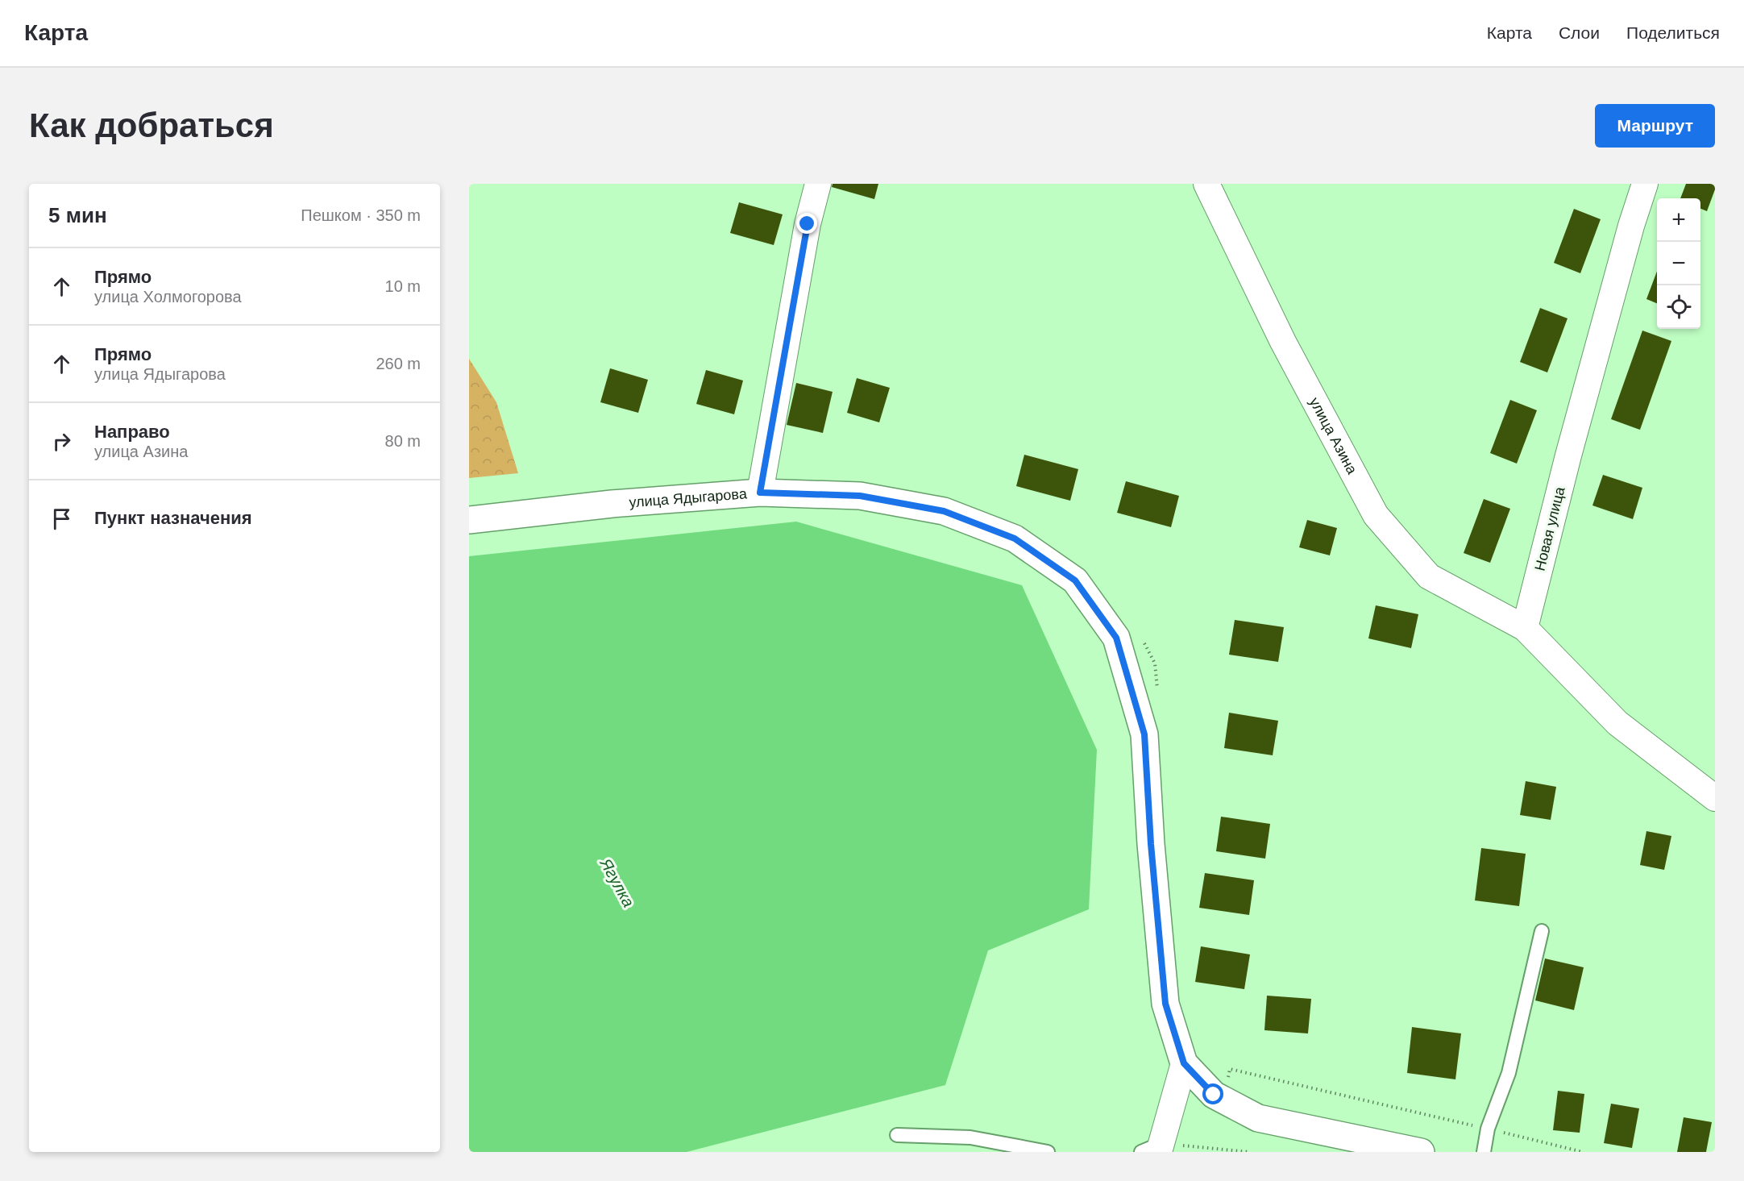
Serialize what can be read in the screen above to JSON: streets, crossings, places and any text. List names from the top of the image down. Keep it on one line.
{"streets":{"street":["улица Азина","улица Ядыгарова","Новая улица"]},"crossings":[["улица Азина","Новая улица"]],"water":["Ягулка"],"page":{"header":"Карта","nav":["Карта","Слои","Поделиться"],"buttons":"Маршрут","title":"Как добраться","heading":["5 мин","Пешком · 350 m"],"map_buttons":["+","−"],"list":[["Прямо","улица Холмогорова","10 m"],["Прямо","улица Ядыгарова","260 m"],["Направо","улица Азина","80 m"],"Пункт назначения"]}}
